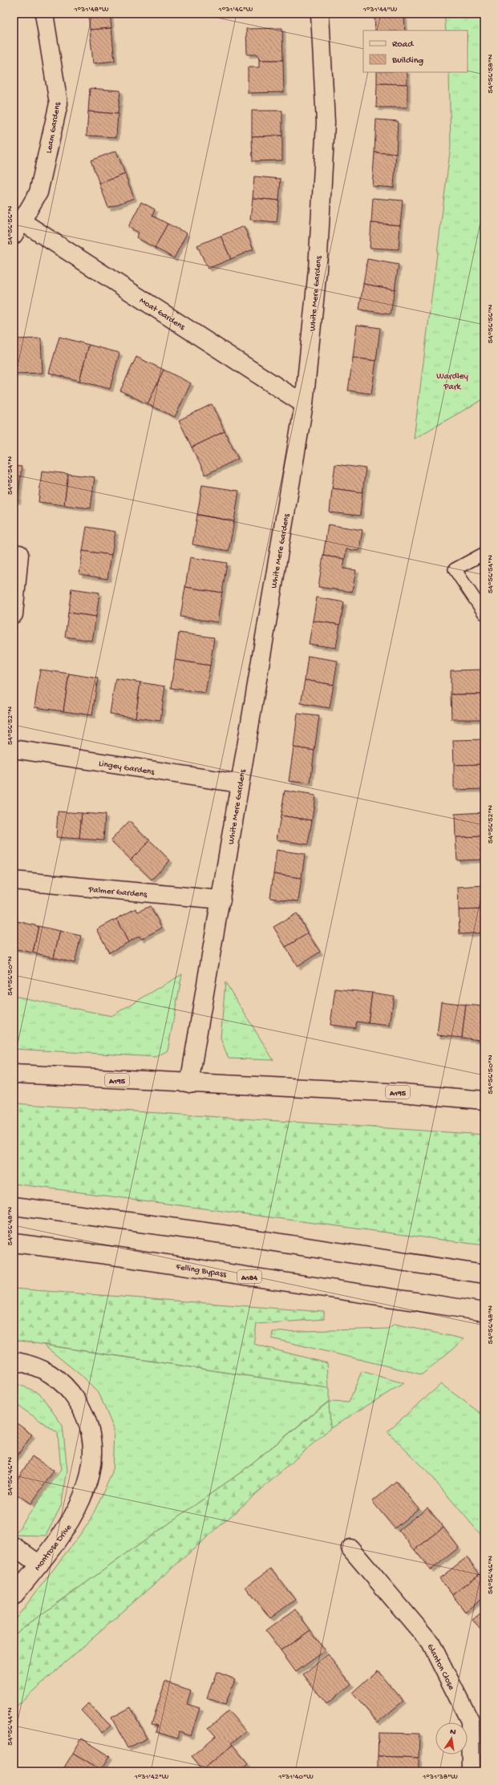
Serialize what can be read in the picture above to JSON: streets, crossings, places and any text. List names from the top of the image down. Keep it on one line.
{"streets":{"main road":["Leam Gardens","White Mere Gardens","Moat Gardens","Lingey Gardens","Palmer Gardens","A195","Felling Bypass","A184","Montrose Drive","Glanton Close"]},"crossings":[["Leam Gardens","Moat Gardens"],["White Mere Gardens","Moat Gardens"],["White Mere Gardens","Lingey Gardens"],["White Mere Gardens","Palmer Gardens"],["White Mere Gardens","A195"]],"parks":["Wardley Park"],"legend":["Road","Building"],"north":"top","coordinates":["1°31'48\"W","1°31'46\"W","1°31'44\"W","54°56'58\"N","54°56'56\"N","54°56'54\"N","54°56'52\"N","54°56'50\"N","54°56'48\"N","54°56'46\"N","54°56'44\"N","1°31'42\"W","1°31'40\"W","1°31'38\"W"]}
